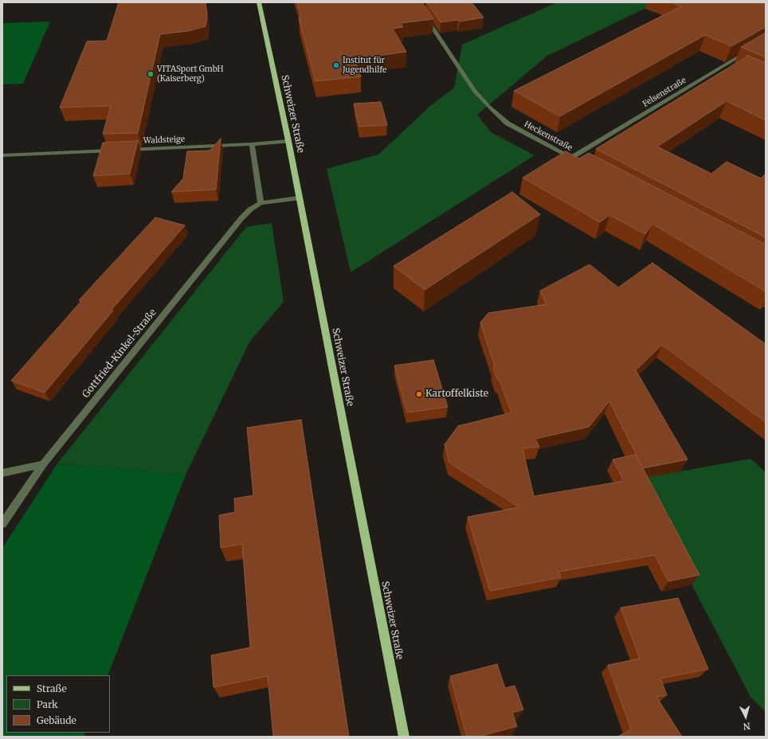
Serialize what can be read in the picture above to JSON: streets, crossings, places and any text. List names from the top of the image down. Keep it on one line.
{"streets":{"main road":["Schweizer Straße"],"street":["Felsenstraße","Heckenstraße","Waldsteige","Gottfried-Kinkel-Straße"]},"crossings":[["Felsenstraße","Heckenstraße"],["Schweizer Straße","Waldsteige"],["Schweizer Straße","Gottfried-Kinkel-Straße"]],"places":["Institut für Jugendhilfe","VITASport GmbH (Kaiserberg)","Kartoffelkiste"],"legend":["Straße","Park","Gebäude"],"north":"bottom"}
